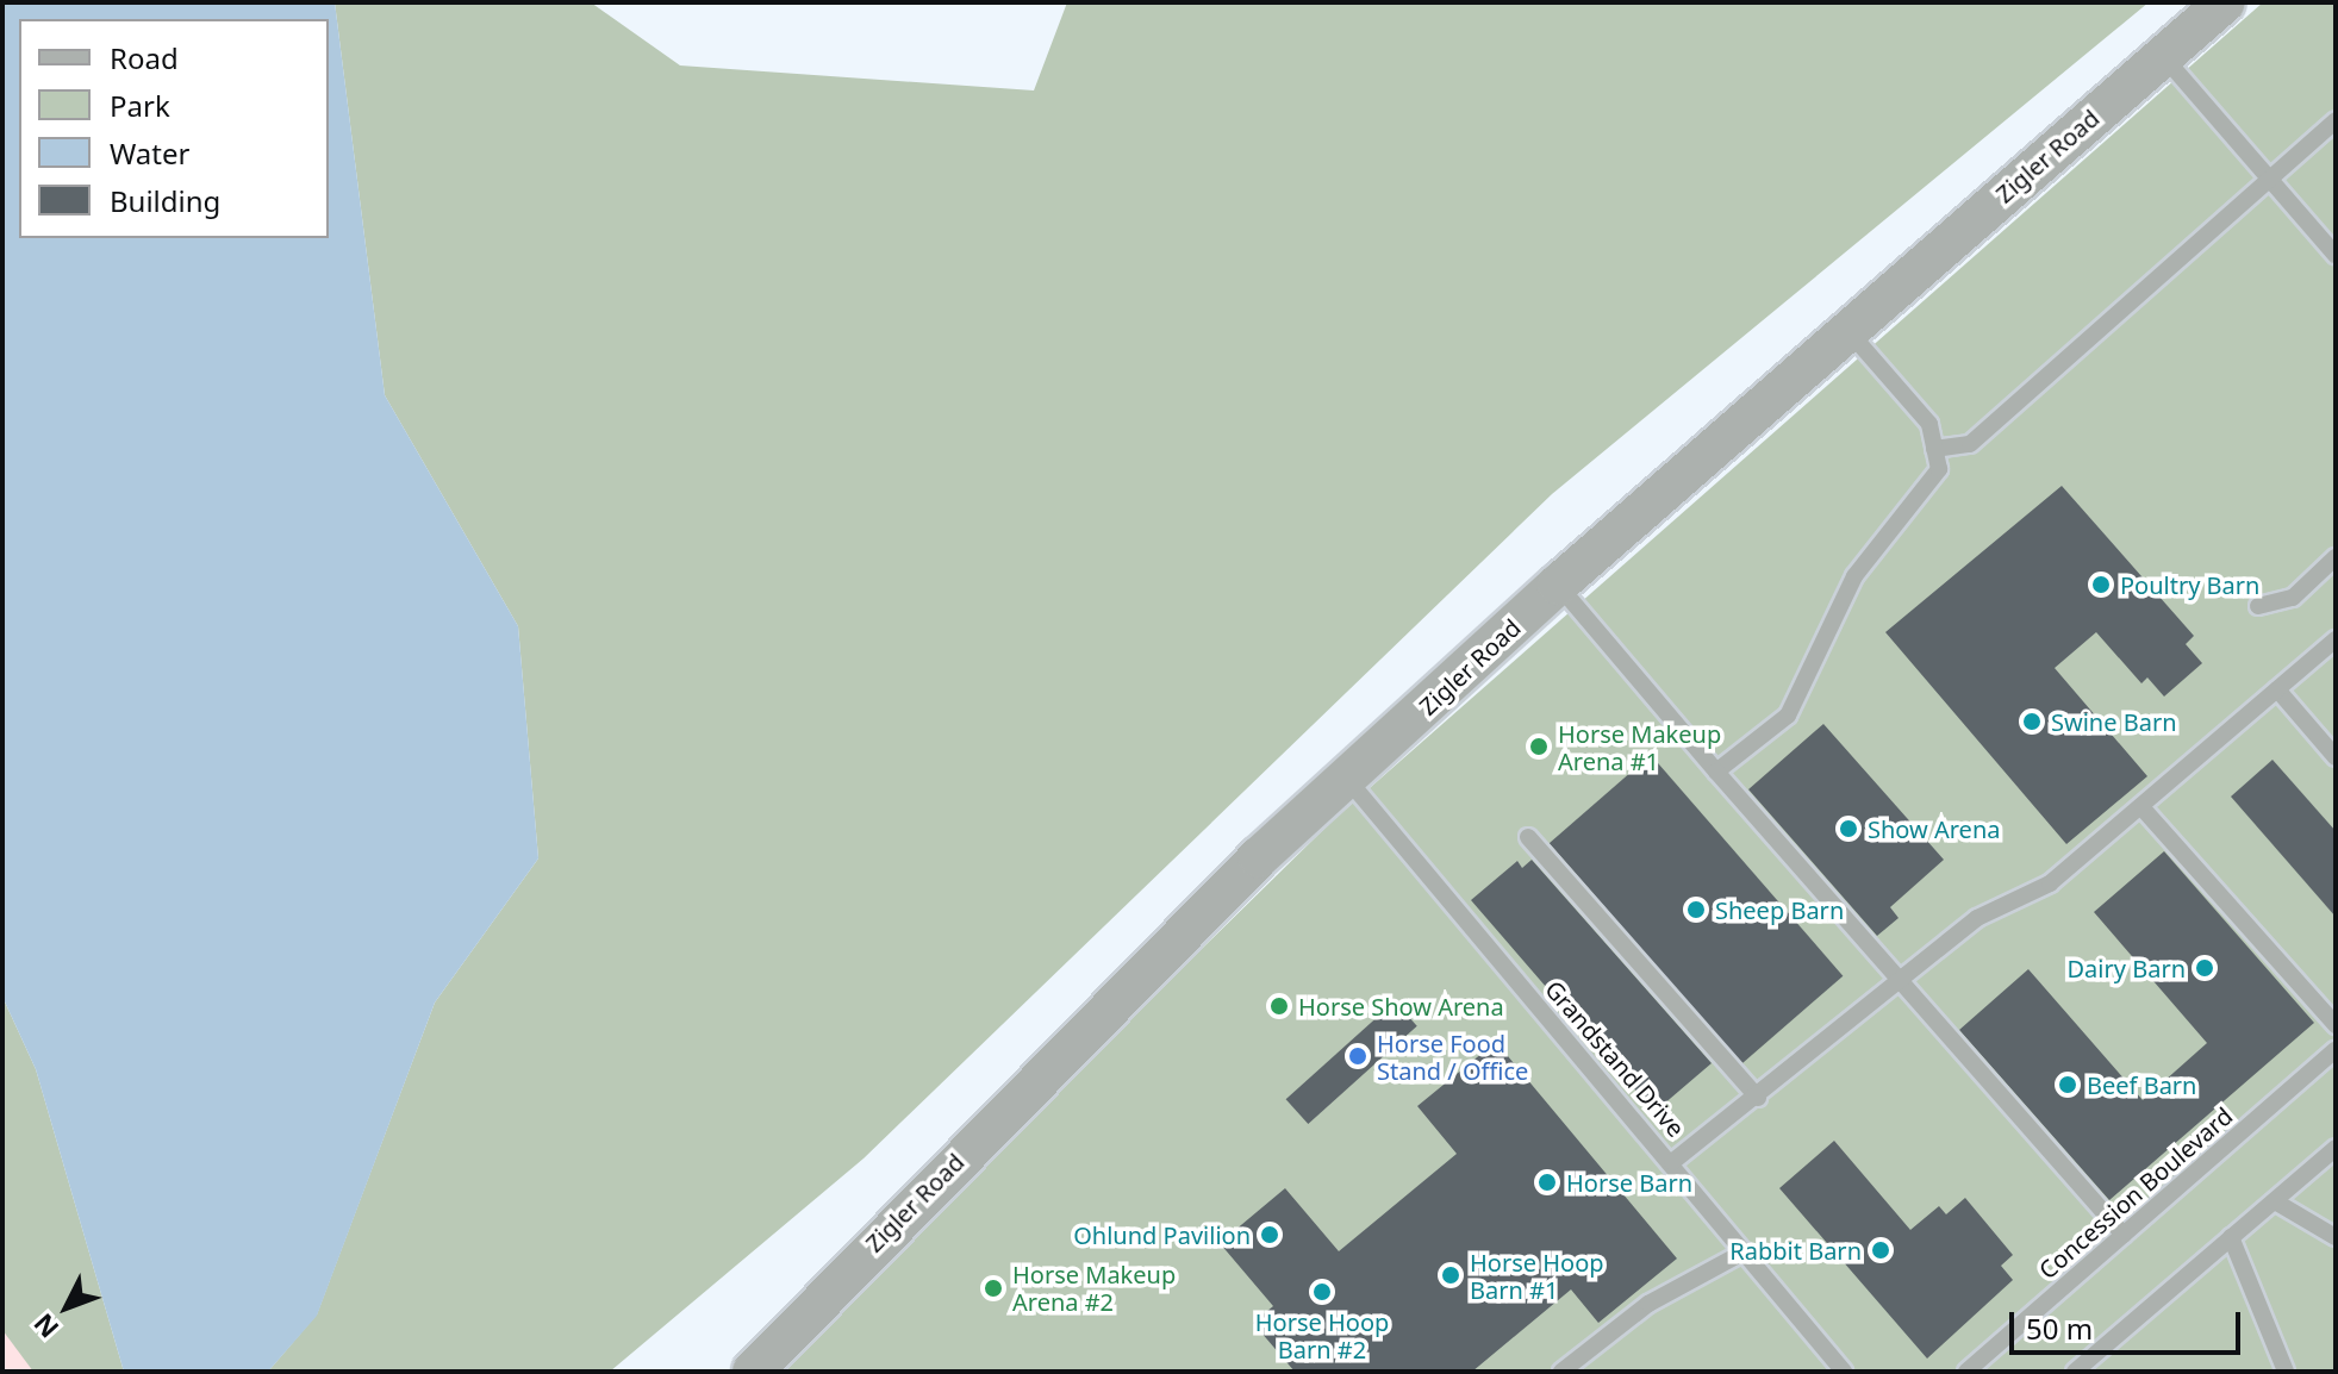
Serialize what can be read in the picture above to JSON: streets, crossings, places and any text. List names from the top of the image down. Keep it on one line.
{"streets":{"street":["Zigler Road"],"lane":["Grandstand Drive","Concession Boulevard"]},"crossings":[["Zigler Road","Grandstand Drive"]],"places":["Poultry Barn","Swine Barn","Horse Makeup Arena #1","Show Arena","Sheep Barn","Dairy Barn","Horse Show Arena","Horse Food Stand / Office","Beef Barn","Horse Barn","Ohlund Pavilion","Rabbit Barn","Horse Hoop Barn #1","Horse Makeup Arena #2","Horse Hoop Barn #2"],"legend":["Road","Park","Water","Building"],"scale_bar":"50 m","north":"bottom left"}
